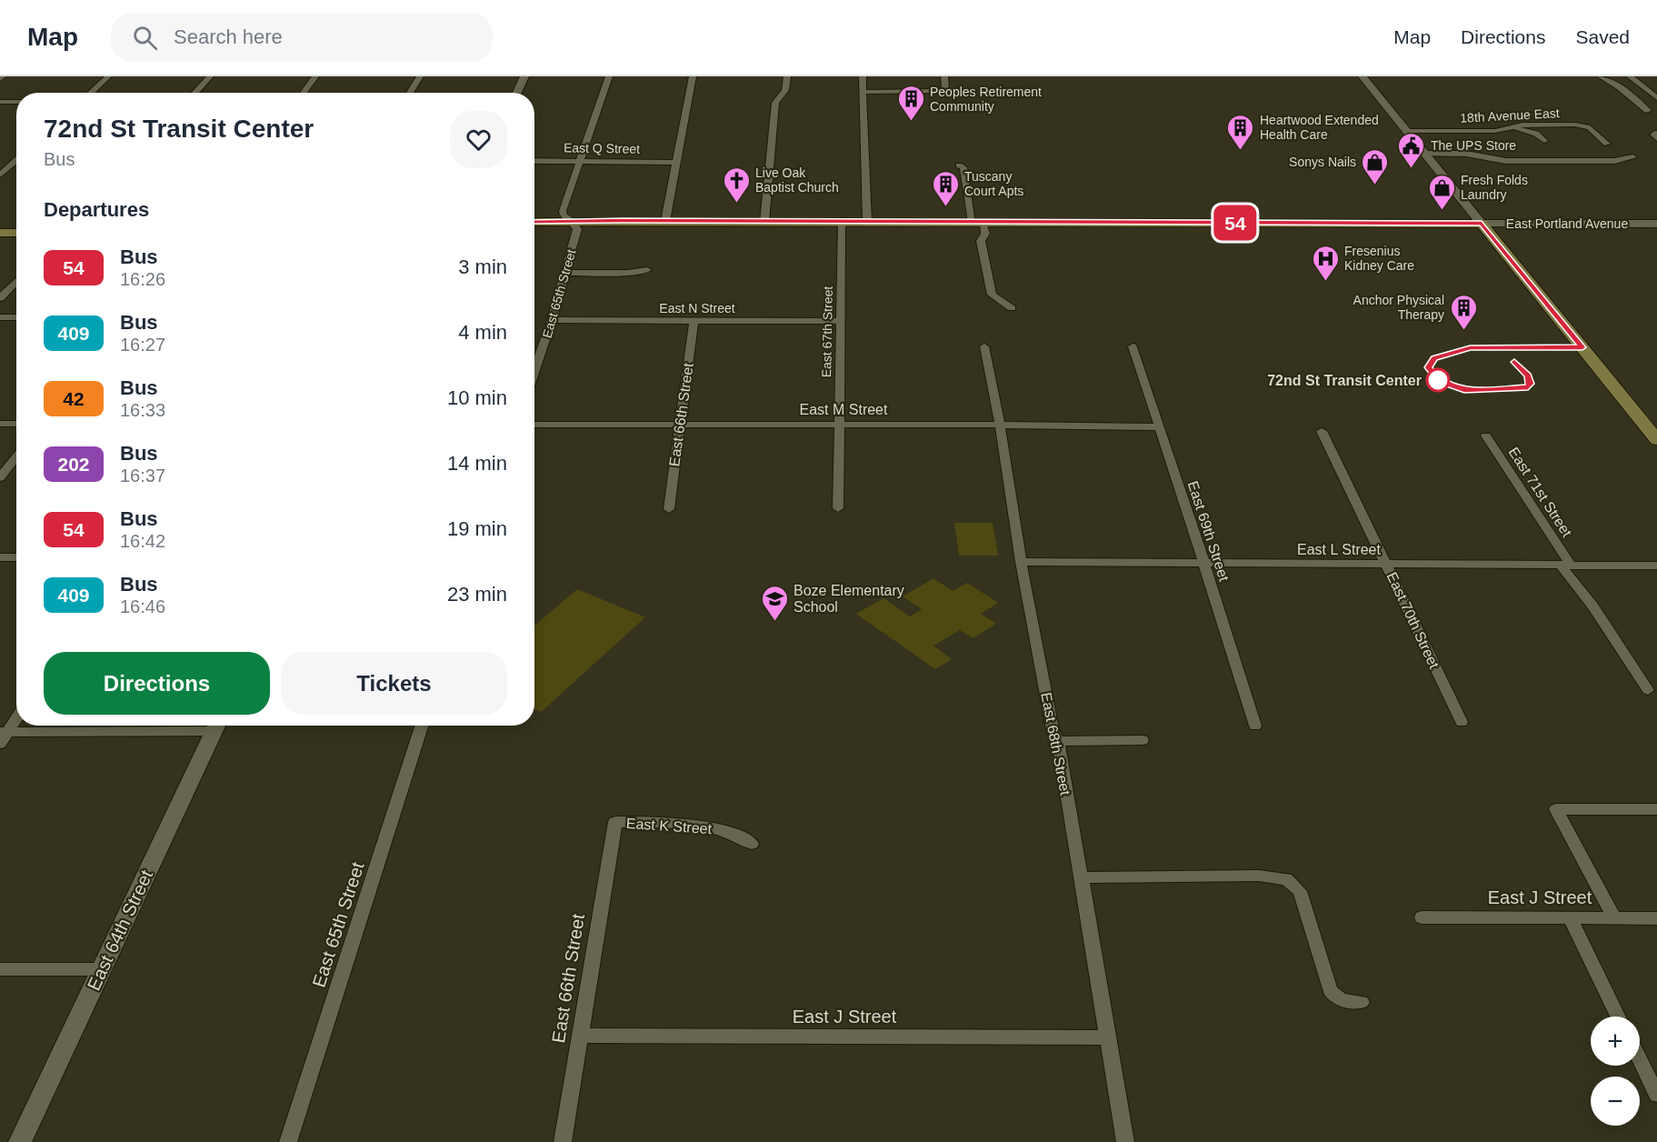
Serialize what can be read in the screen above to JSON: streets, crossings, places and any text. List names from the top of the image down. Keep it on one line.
{"streets":{"main road":["East Portland Avenue","East 64th Street"],"street":["18th Avenue East","East Q Street","East 65th Street","East N Street","East 67th Street","East M Street","East 66th Street","East 71st Street","East 69th Street","East L Street","East 70th Street","East 68th Street","East K Street","East J Street"]},"crossings":[["East Q Street","East 65th Street"],["East Portland Avenue","East 65th Street"],["East Portland Avenue","East 67th Street"],["East 65th Street","East N Street"],["East N Street","East 67th Street"],["East N Street","East 66th Street"],["East 67th Street","East M Street"],["East M Street","East 66th Street"],["East M Street","East 69th Street"],["East M Street","East 68th Street"],["East 66th Street","East K Street"],["East 66th Street","East J Street"],["East 71st Street","East L Street"],["East 69th Street","East L Street"],["East L Street","East 70th Street"],["East L Street","East 68th Street"],["East 68th Street","East J Street"]],"places":{"building":["Peoples Retirement Community","Heartwood Extended Health Care","Tuscany Court Apts","Anchor Physical Therapy"],"public building":["The UPS Store"],"shop":["Sonys Nails","Fresh Folds Laundry"],"church":["Live Oak Baptist Church"],"hospital":["Fresenius Kidney Care"],"other":["72nd St Transit Center"],"school or university":["Boze Elementary School"]},"lines":["bus line 54"],"page":{"header":"Map","search":"Search here","nav":["Map","Directions","Saved"],"on_map":"54","heading":[["72nd St Transit Center","Bus"],"Departures"],"list":[{"mark":"54","name":"Bus","note":"16:26","value":"3 min"},{"mark":"409","name":"Bus","note":"16:27","value":"4 min"},{"mark":"42","name":"Bus","note":"16:33","value":"10 min"},{"mark":"202","name":"Bus","note":"16:37","value":"14 min"},{"mark":"54","name":"Bus","note":"16:42","value":"19 min"},{"mark":"409","name":"Bus","note":"16:46","value":"23 min"}],"buttons":["Directions","Tickets"],"map_buttons":["+","−"]}}
